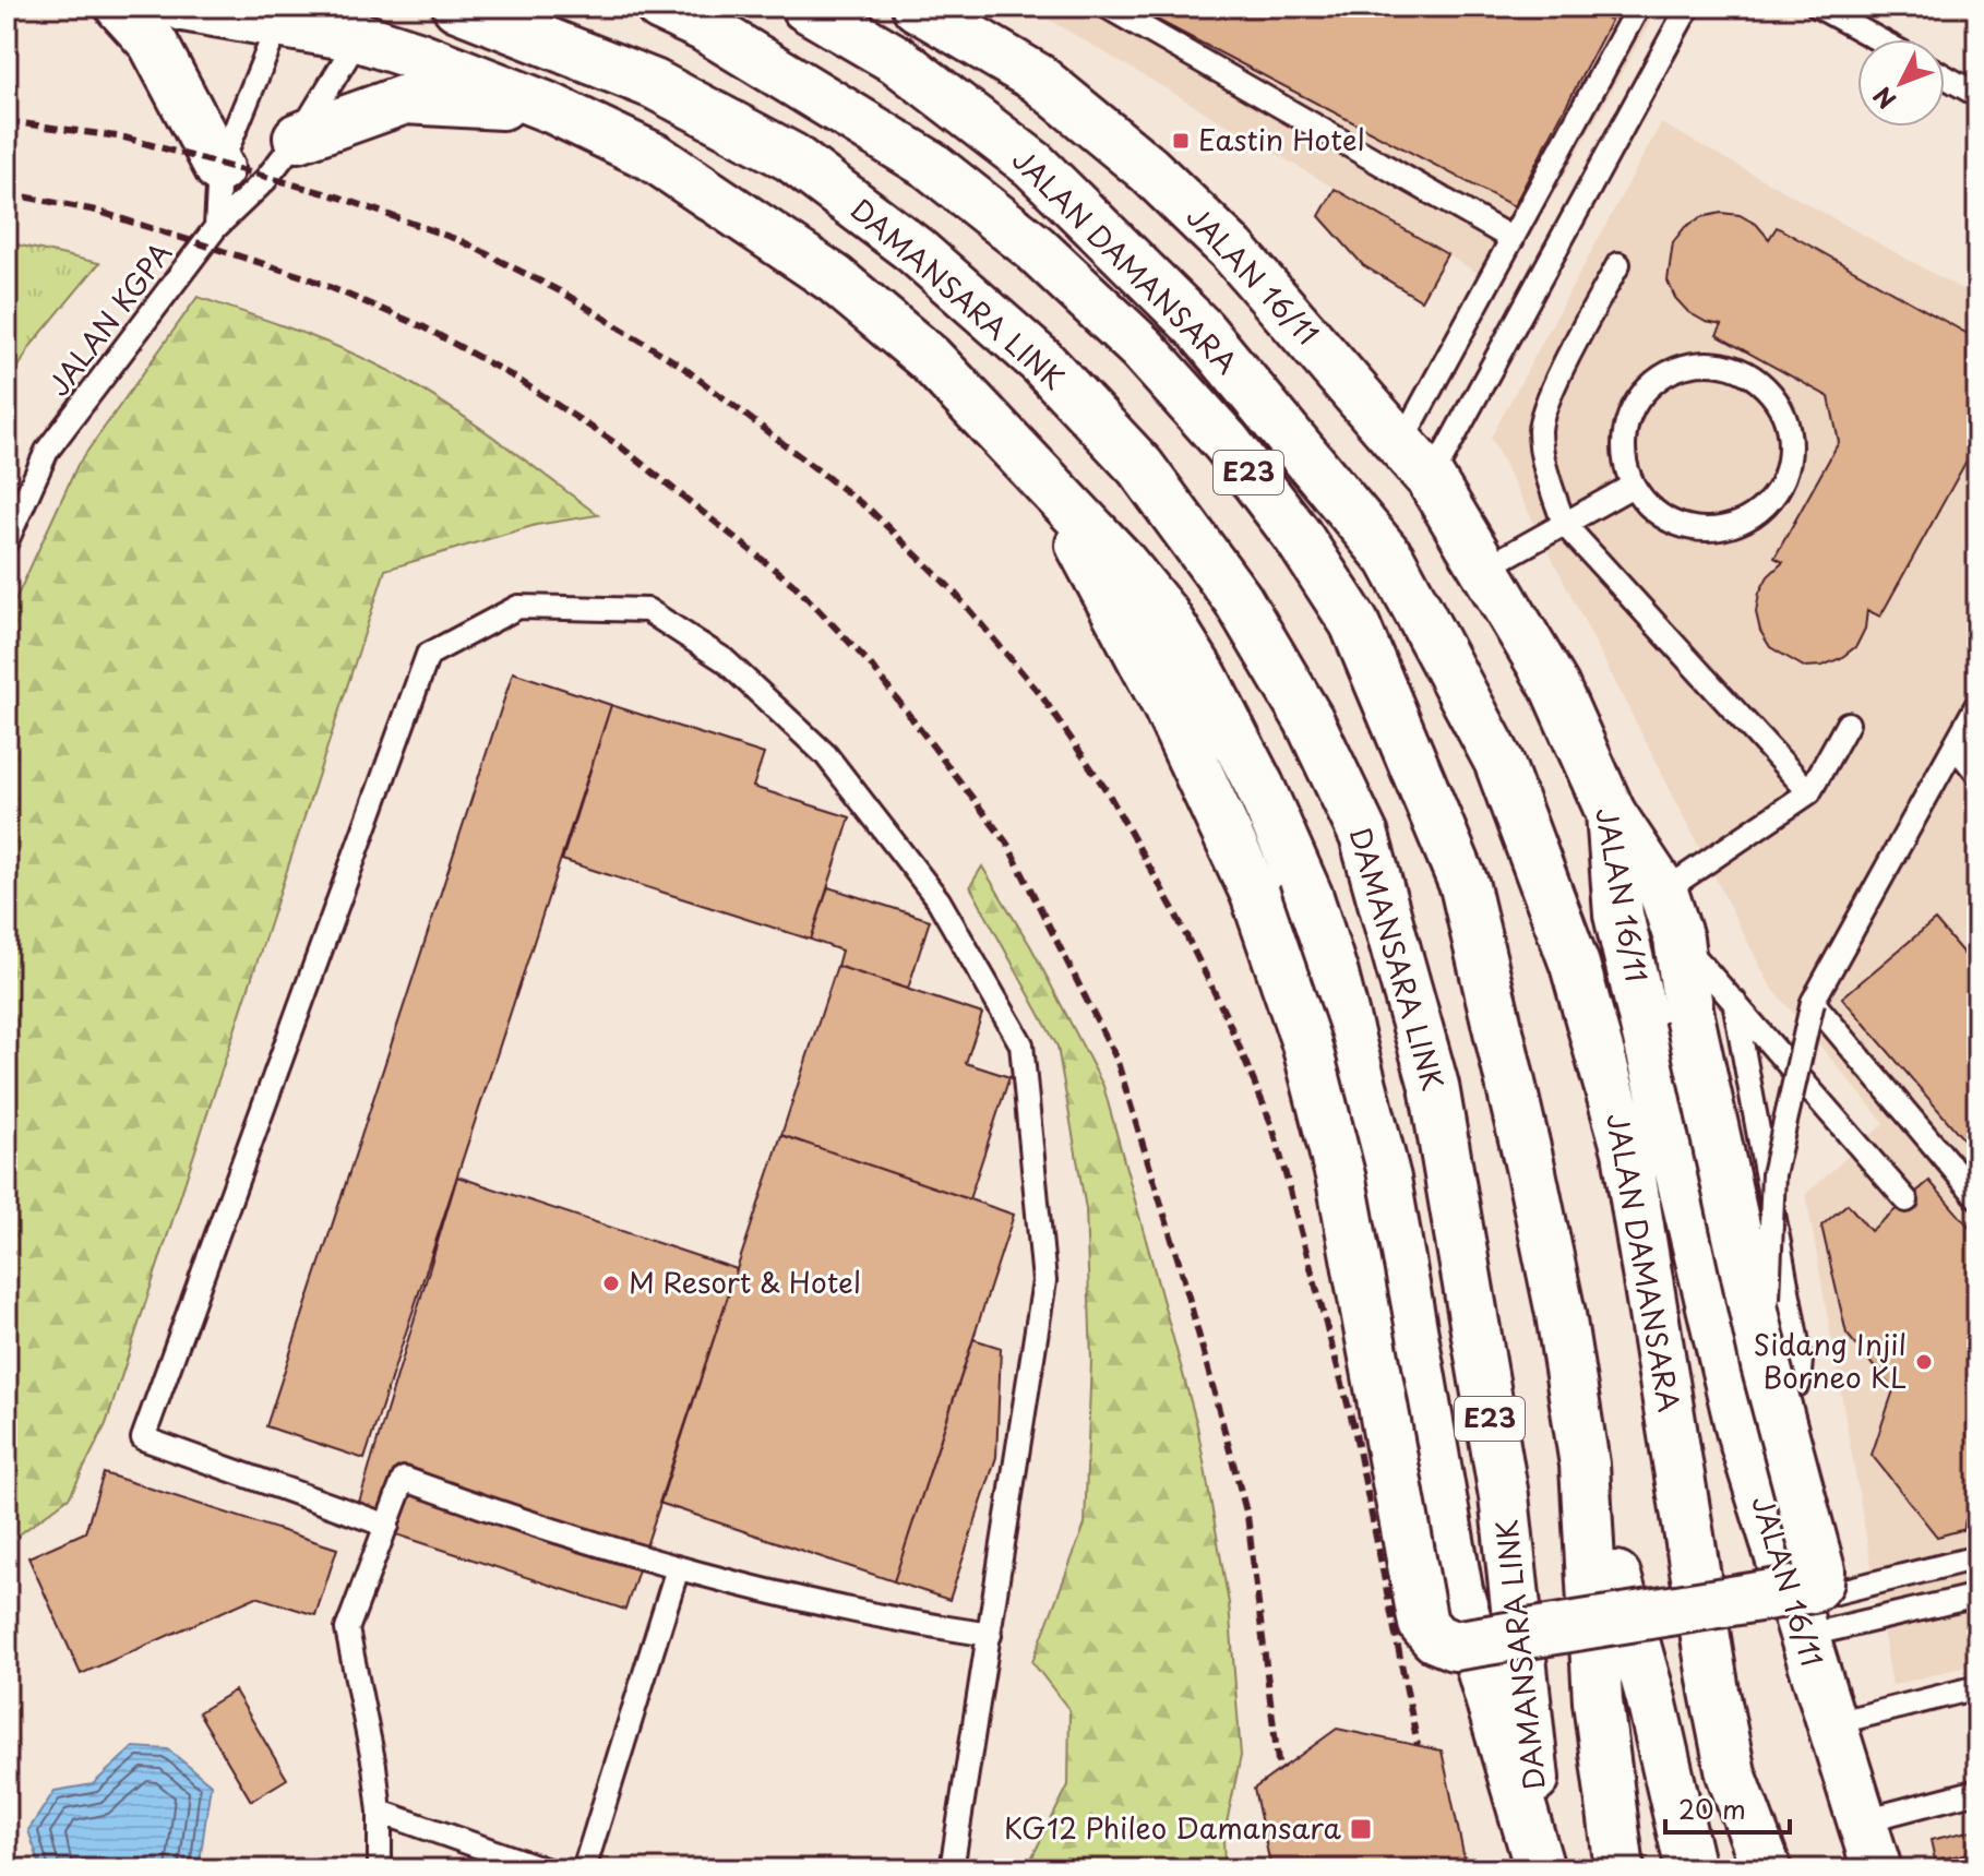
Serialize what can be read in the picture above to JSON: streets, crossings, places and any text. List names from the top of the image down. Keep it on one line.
{"streets":{"main road":["JALAN DAMANSARA","JALAN 16/11","DAMANSARA LINK","E23"],"lane":["JALAN KGPA"]},"places":{"transit":["Eastin Hotel","KG12 Phileo Damansara"],"other":["M Resort & Hotel","Sidang Injil Borneo KL"]},"scale_bar":"20 m","north":"bottom left"}
